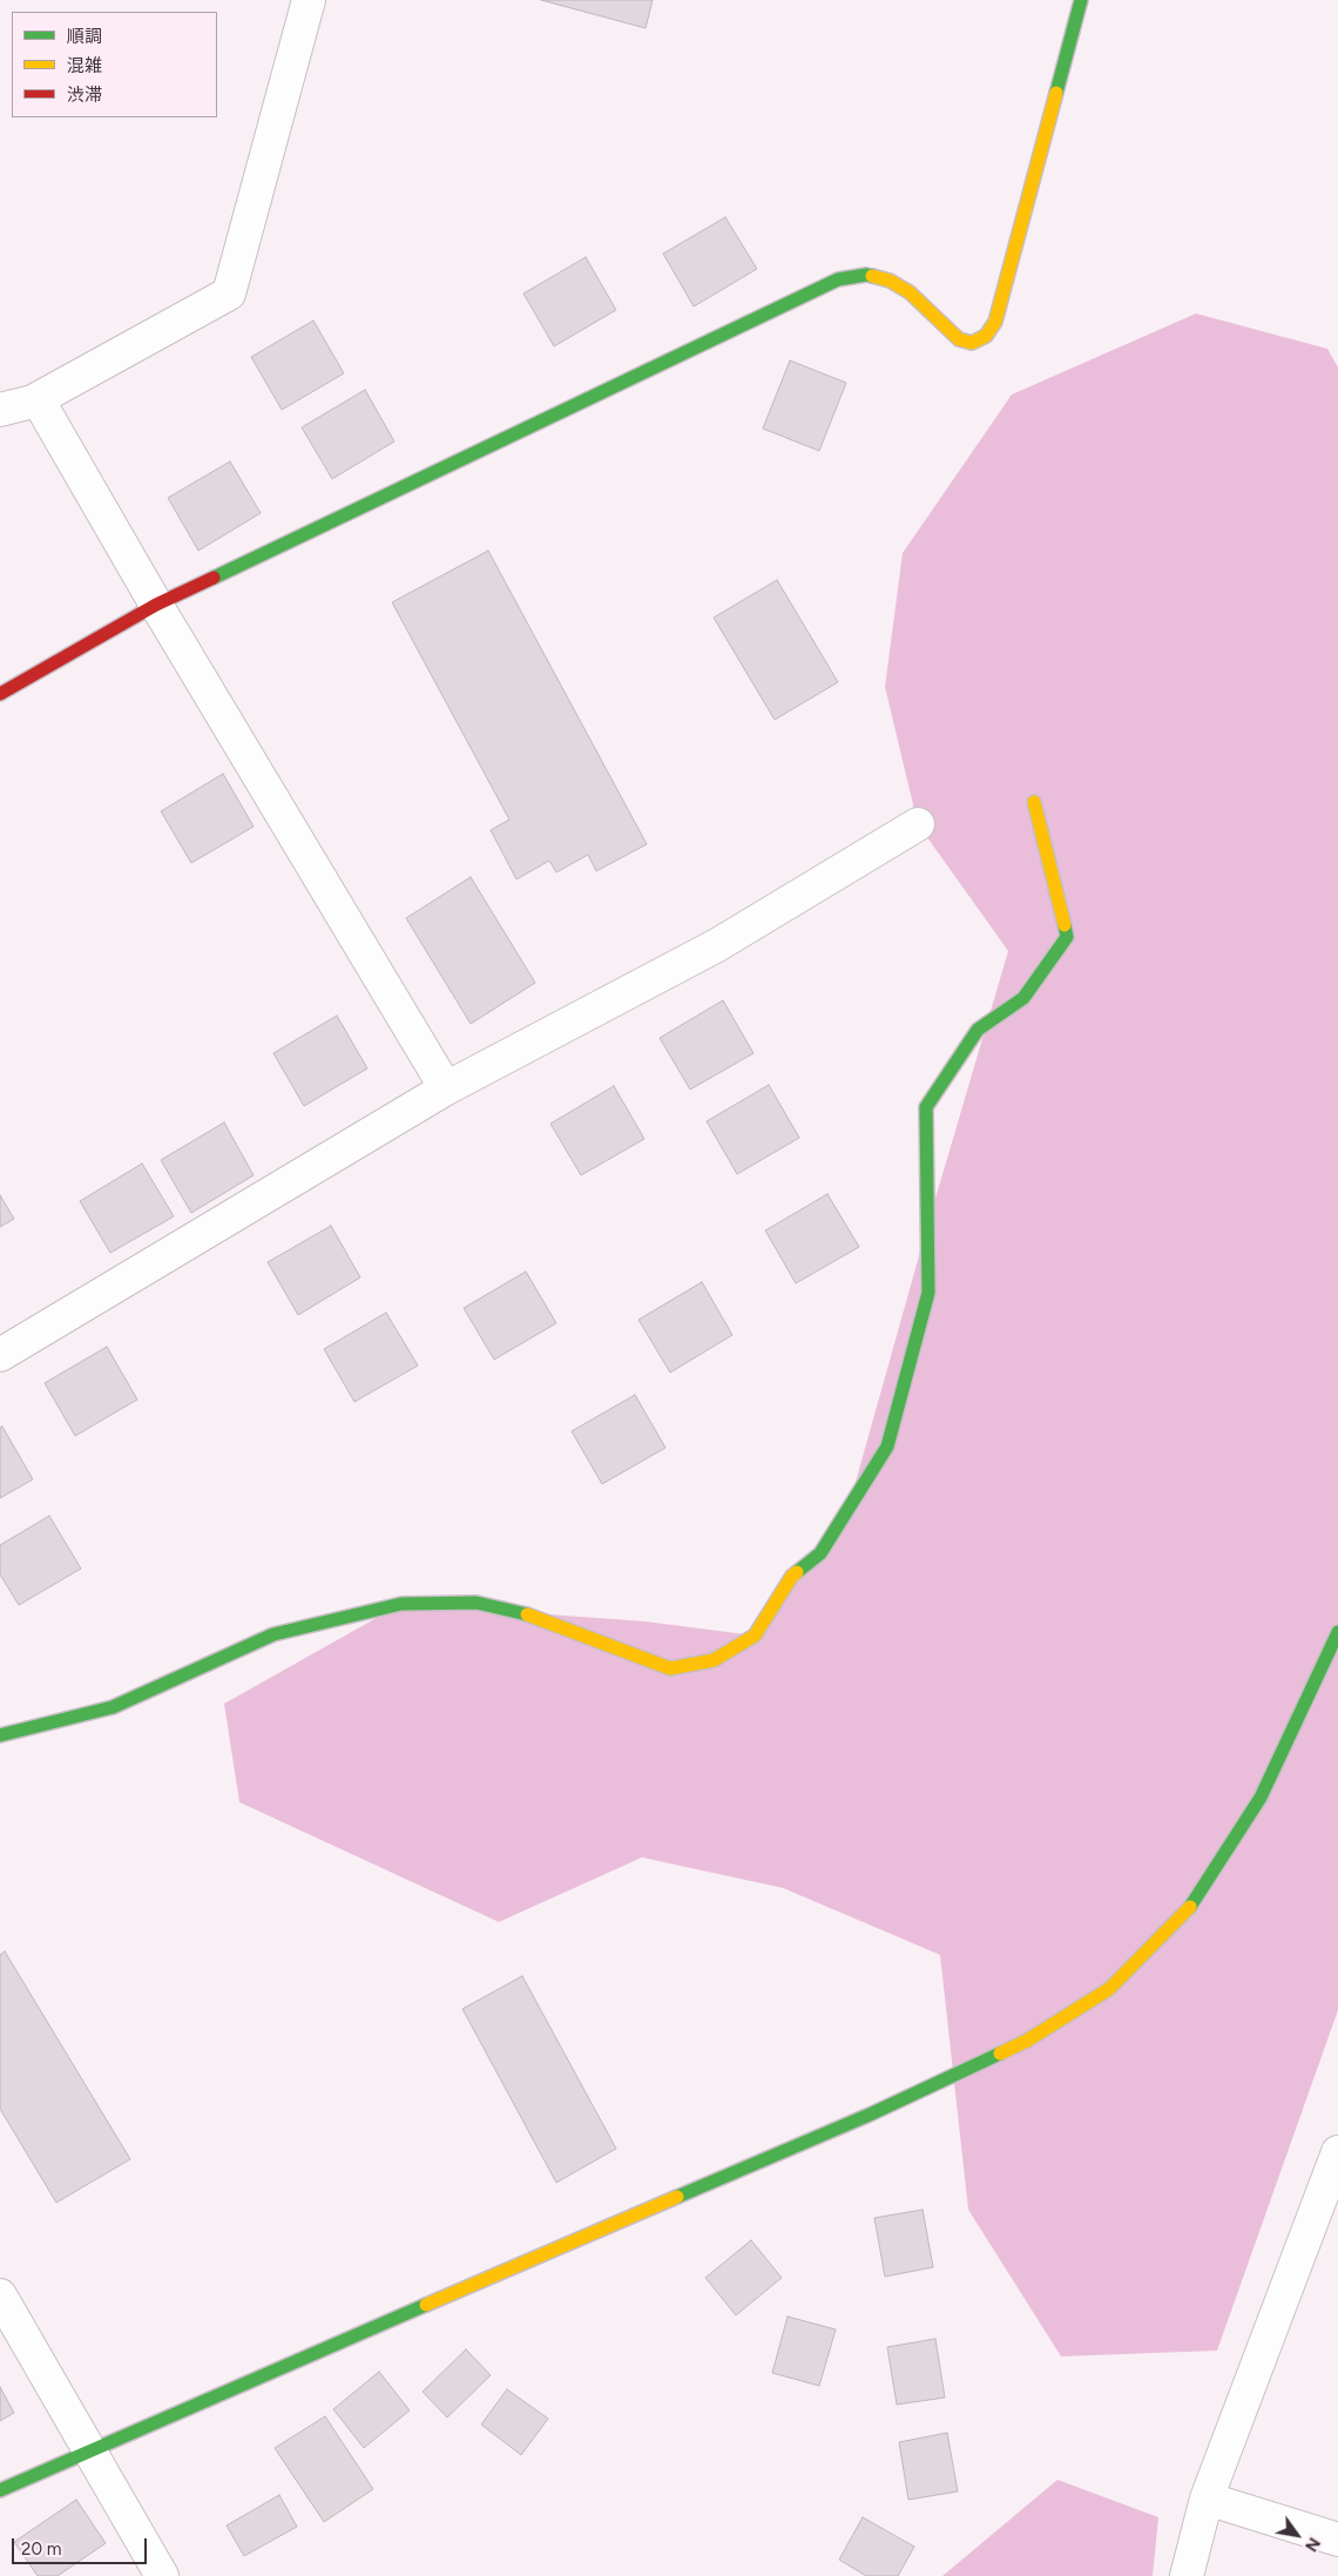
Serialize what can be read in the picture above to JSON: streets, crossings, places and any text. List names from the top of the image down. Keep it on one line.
{"legend":["順調","混雑","渋滞"],"scale_bar":"20 m","north":"bottom right"}
